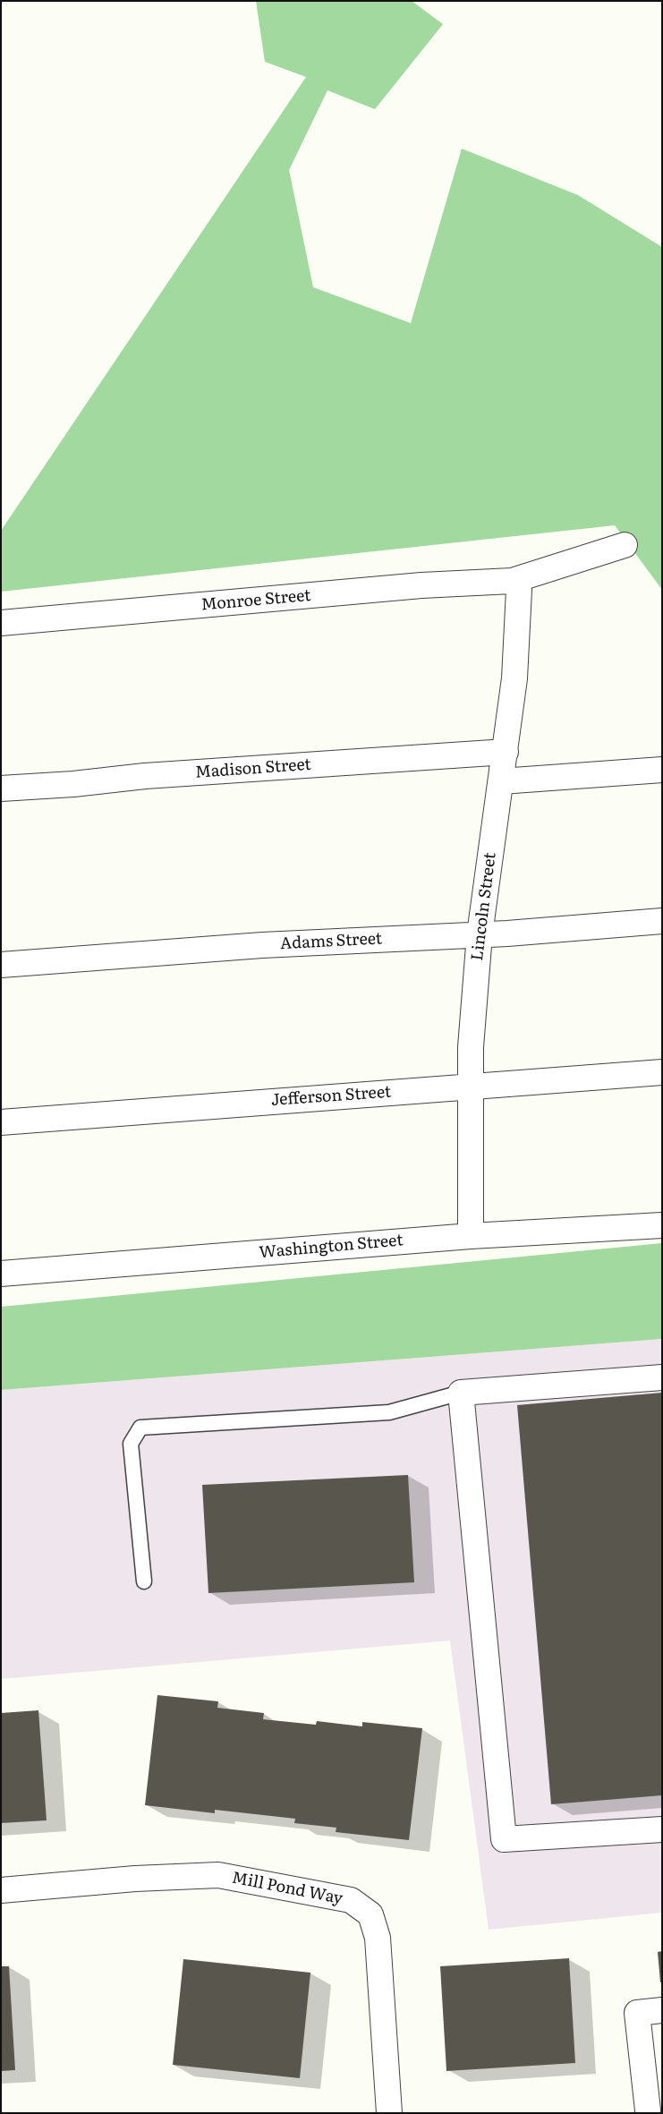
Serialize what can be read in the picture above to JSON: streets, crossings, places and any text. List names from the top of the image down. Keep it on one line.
{"streets":{"street":["Monroe Street","Madison Street","Lincoln Street","Adams Street","Jefferson Street","Washington Street","Mill Pond Way"]},"crossings":[["Monroe Street","Lincoln Street"],["Madison Street","Lincoln Street"],["Lincoln Street","Adams Street"],["Lincoln Street","Jefferson Street"],["Lincoln Street","Washington Street"]]}
